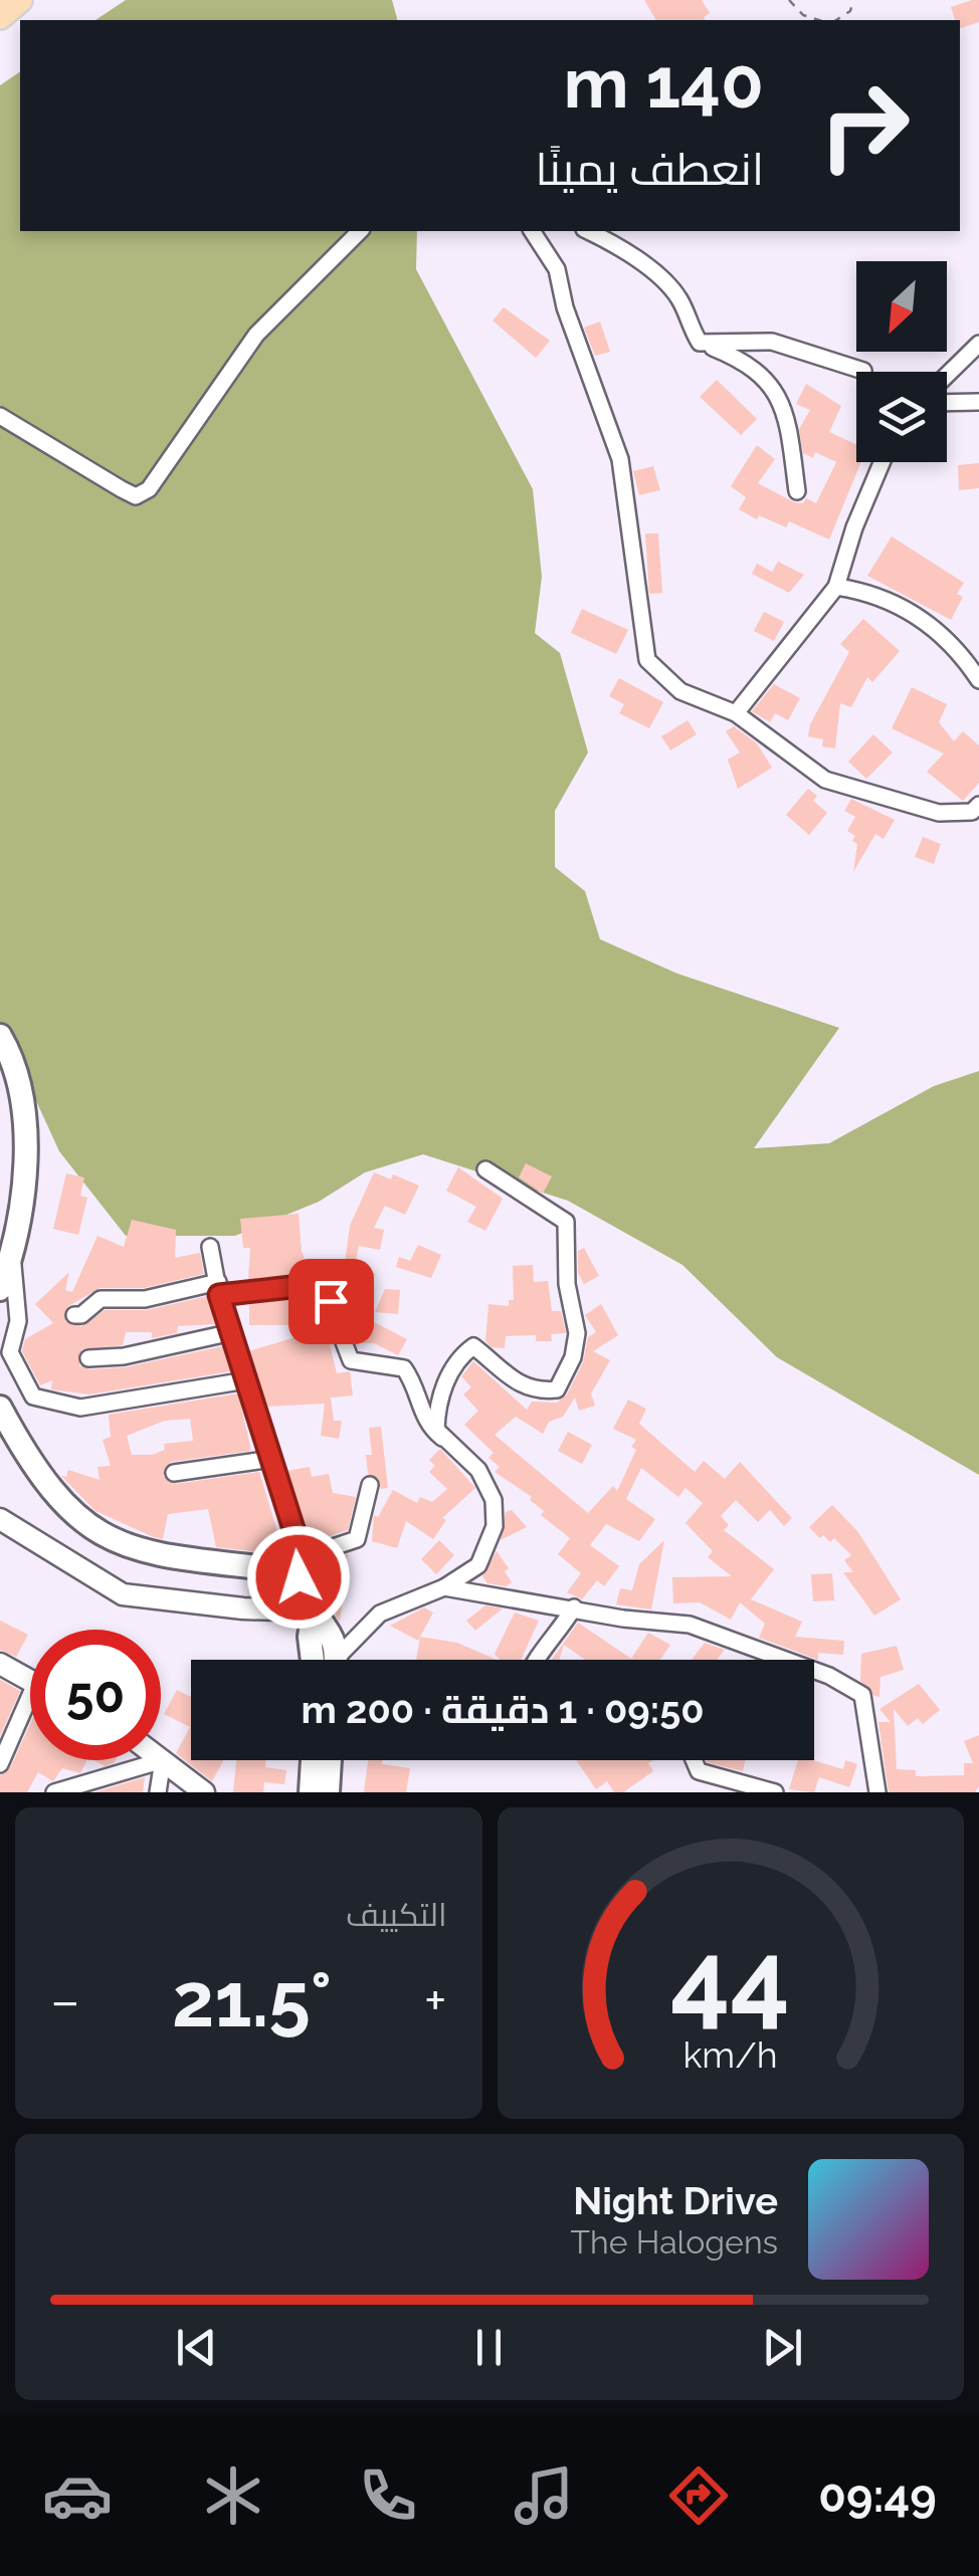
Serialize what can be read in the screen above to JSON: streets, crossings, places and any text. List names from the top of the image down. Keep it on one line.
{"north":"bottom left","page":{"turn":["140 m","انعطف يمينًا"],"limit":"50","trip":"09:50 · 1 دقيقة · 200 m","tile":"التكييف","heat":["−","21.5°","+"],"song":["Night Drive","The Halogens"],"tabs":"09:49","gauge":["44","km/h"]}}
